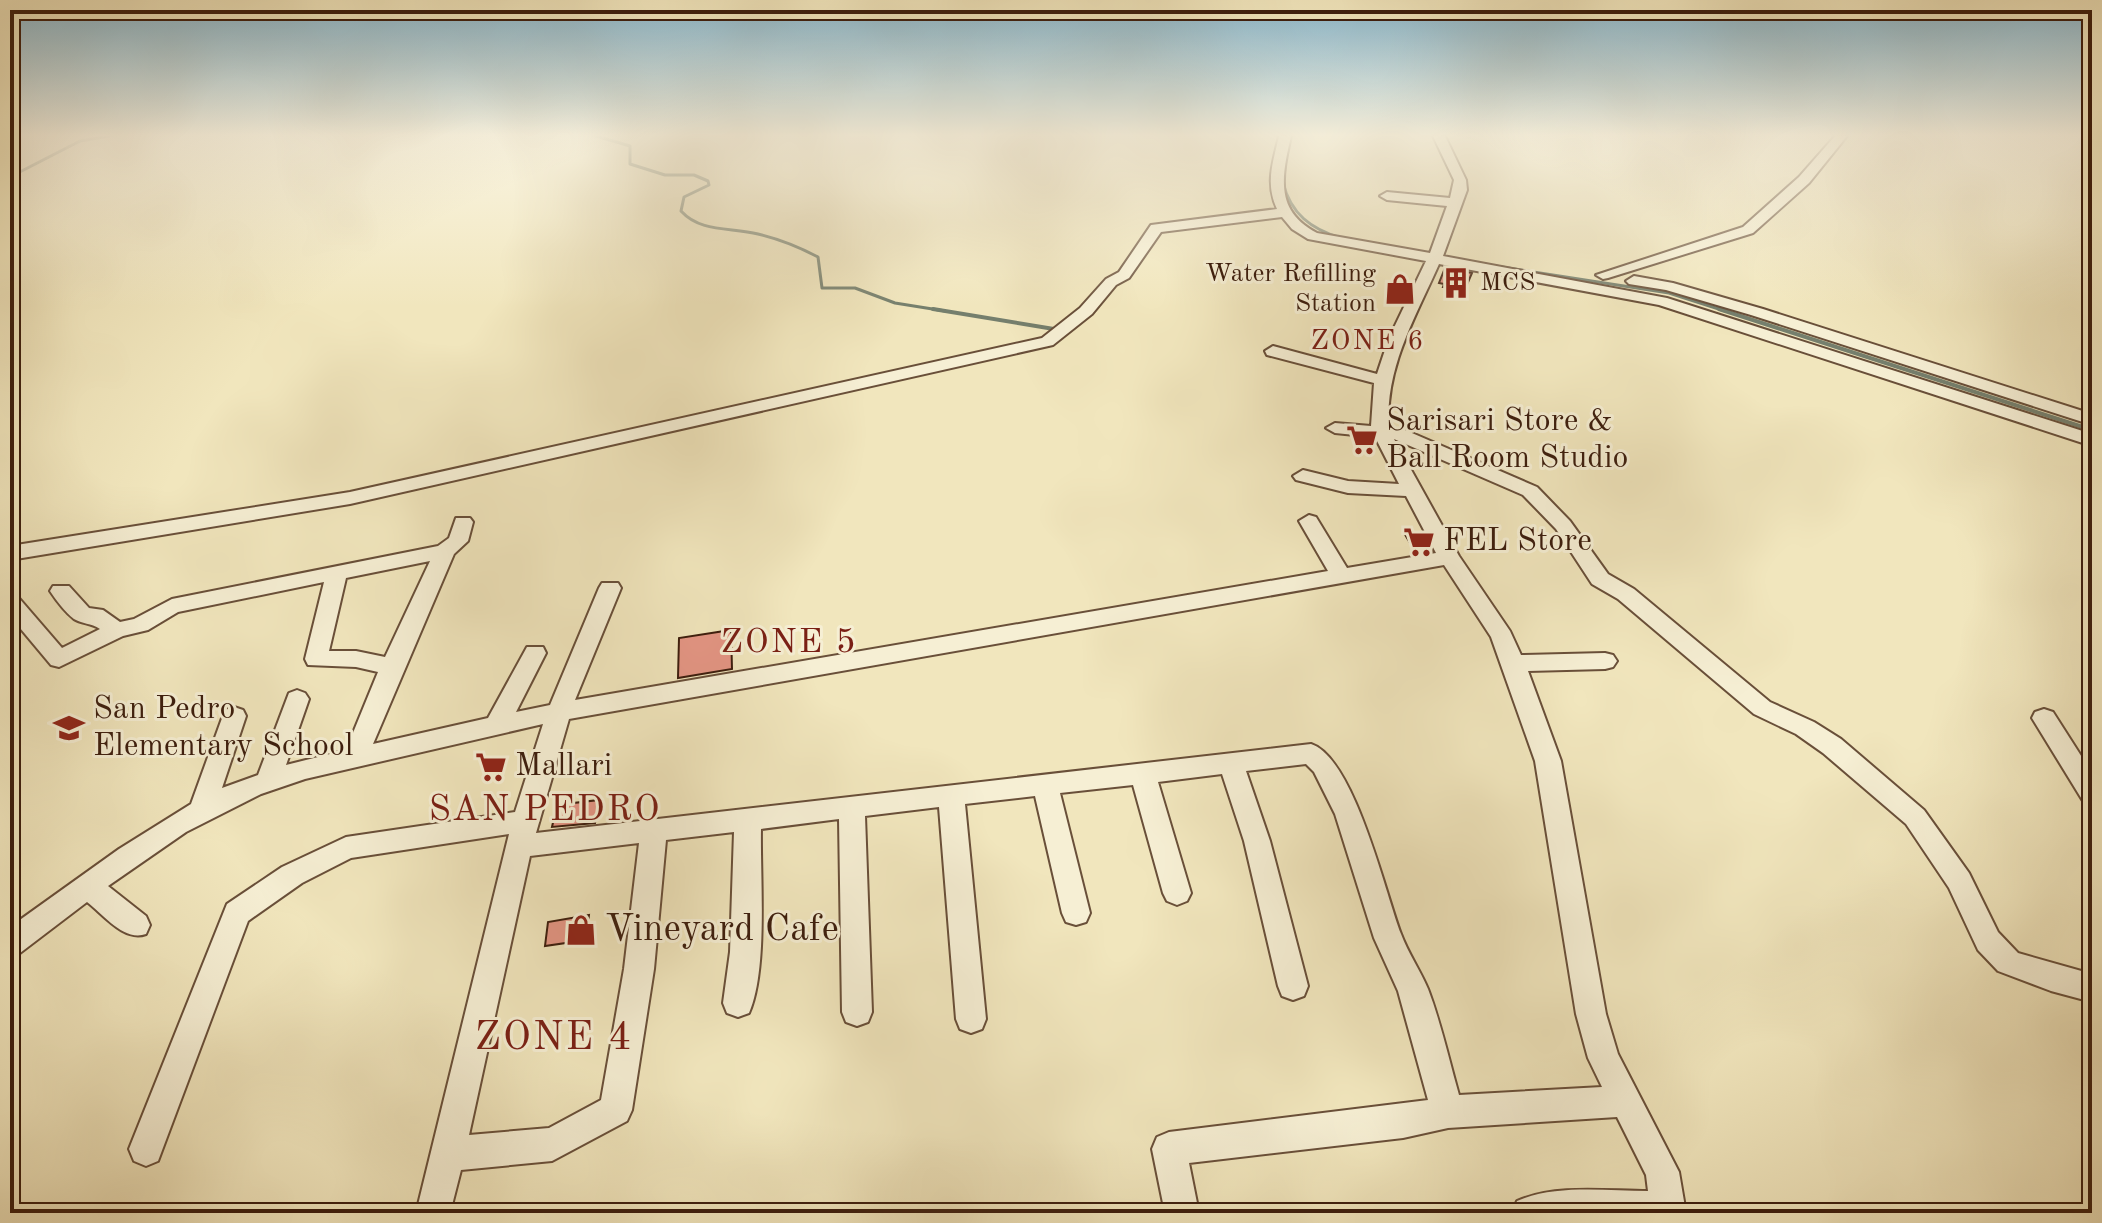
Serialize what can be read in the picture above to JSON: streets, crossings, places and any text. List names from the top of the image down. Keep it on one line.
{"districts":["ZONE 6","ZONE 5","SAN PEDRO","ZONE 4"],"places":{"building":["MCS"],"shop":["Water Refilling Station","Vineyard Cafe"],"supermarket":["Sarisari Store & Ball Room Studio","FEL Store","Mallari"],"school or university":["San Pedro Elementary School"]}}
